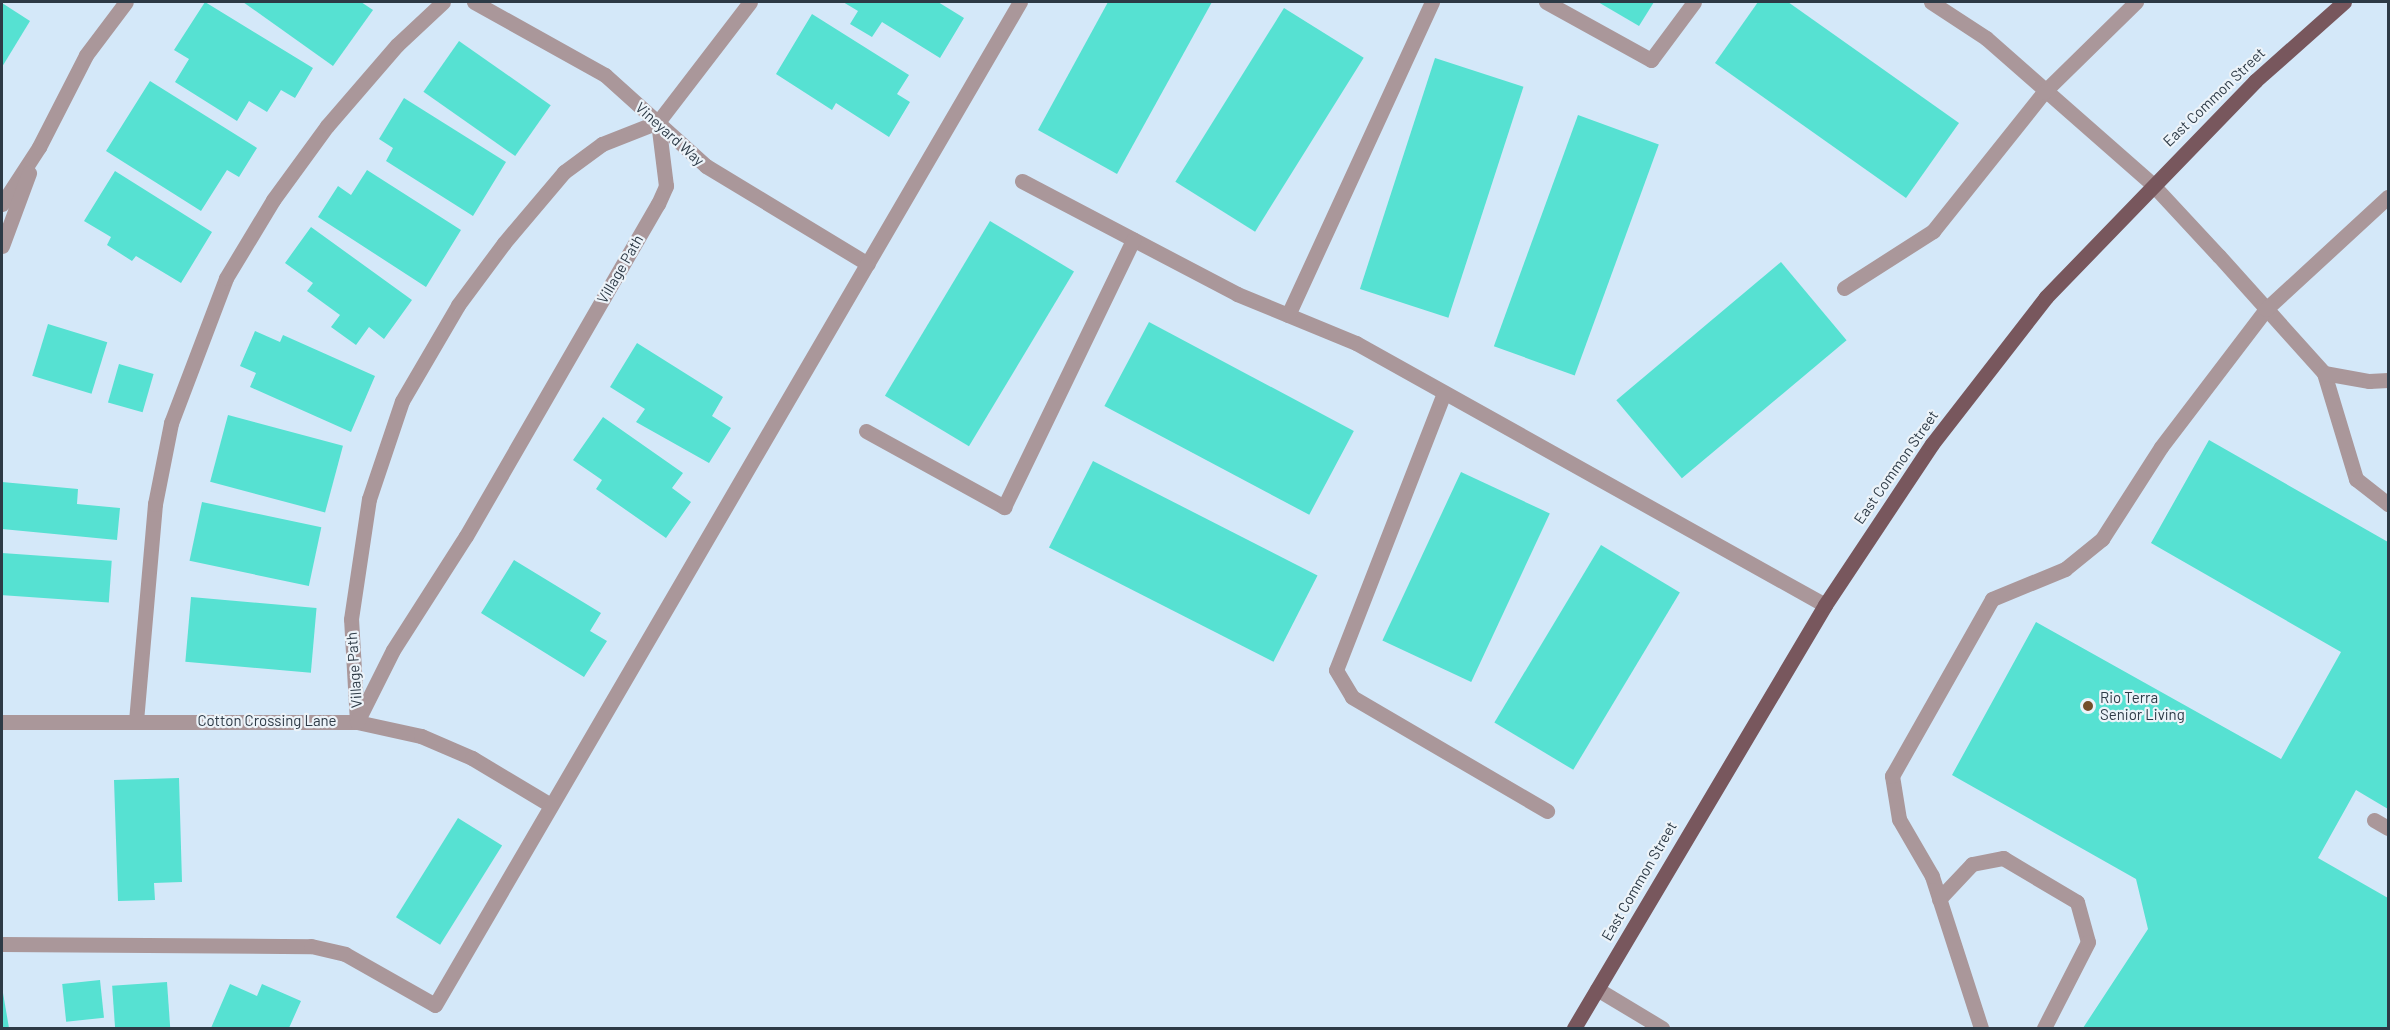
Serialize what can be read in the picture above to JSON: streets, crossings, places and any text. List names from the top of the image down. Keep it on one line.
{"streets":{"main road":["East Common Street"],"street":["Vineyard Way","Village Path","Cotton Crossing Lane"]},"crossings":[["Vineyard Way","Village Path"],["Village Path","Cotton Crossing Lane"]],"places":["Rio Terra Senior Living"]}
